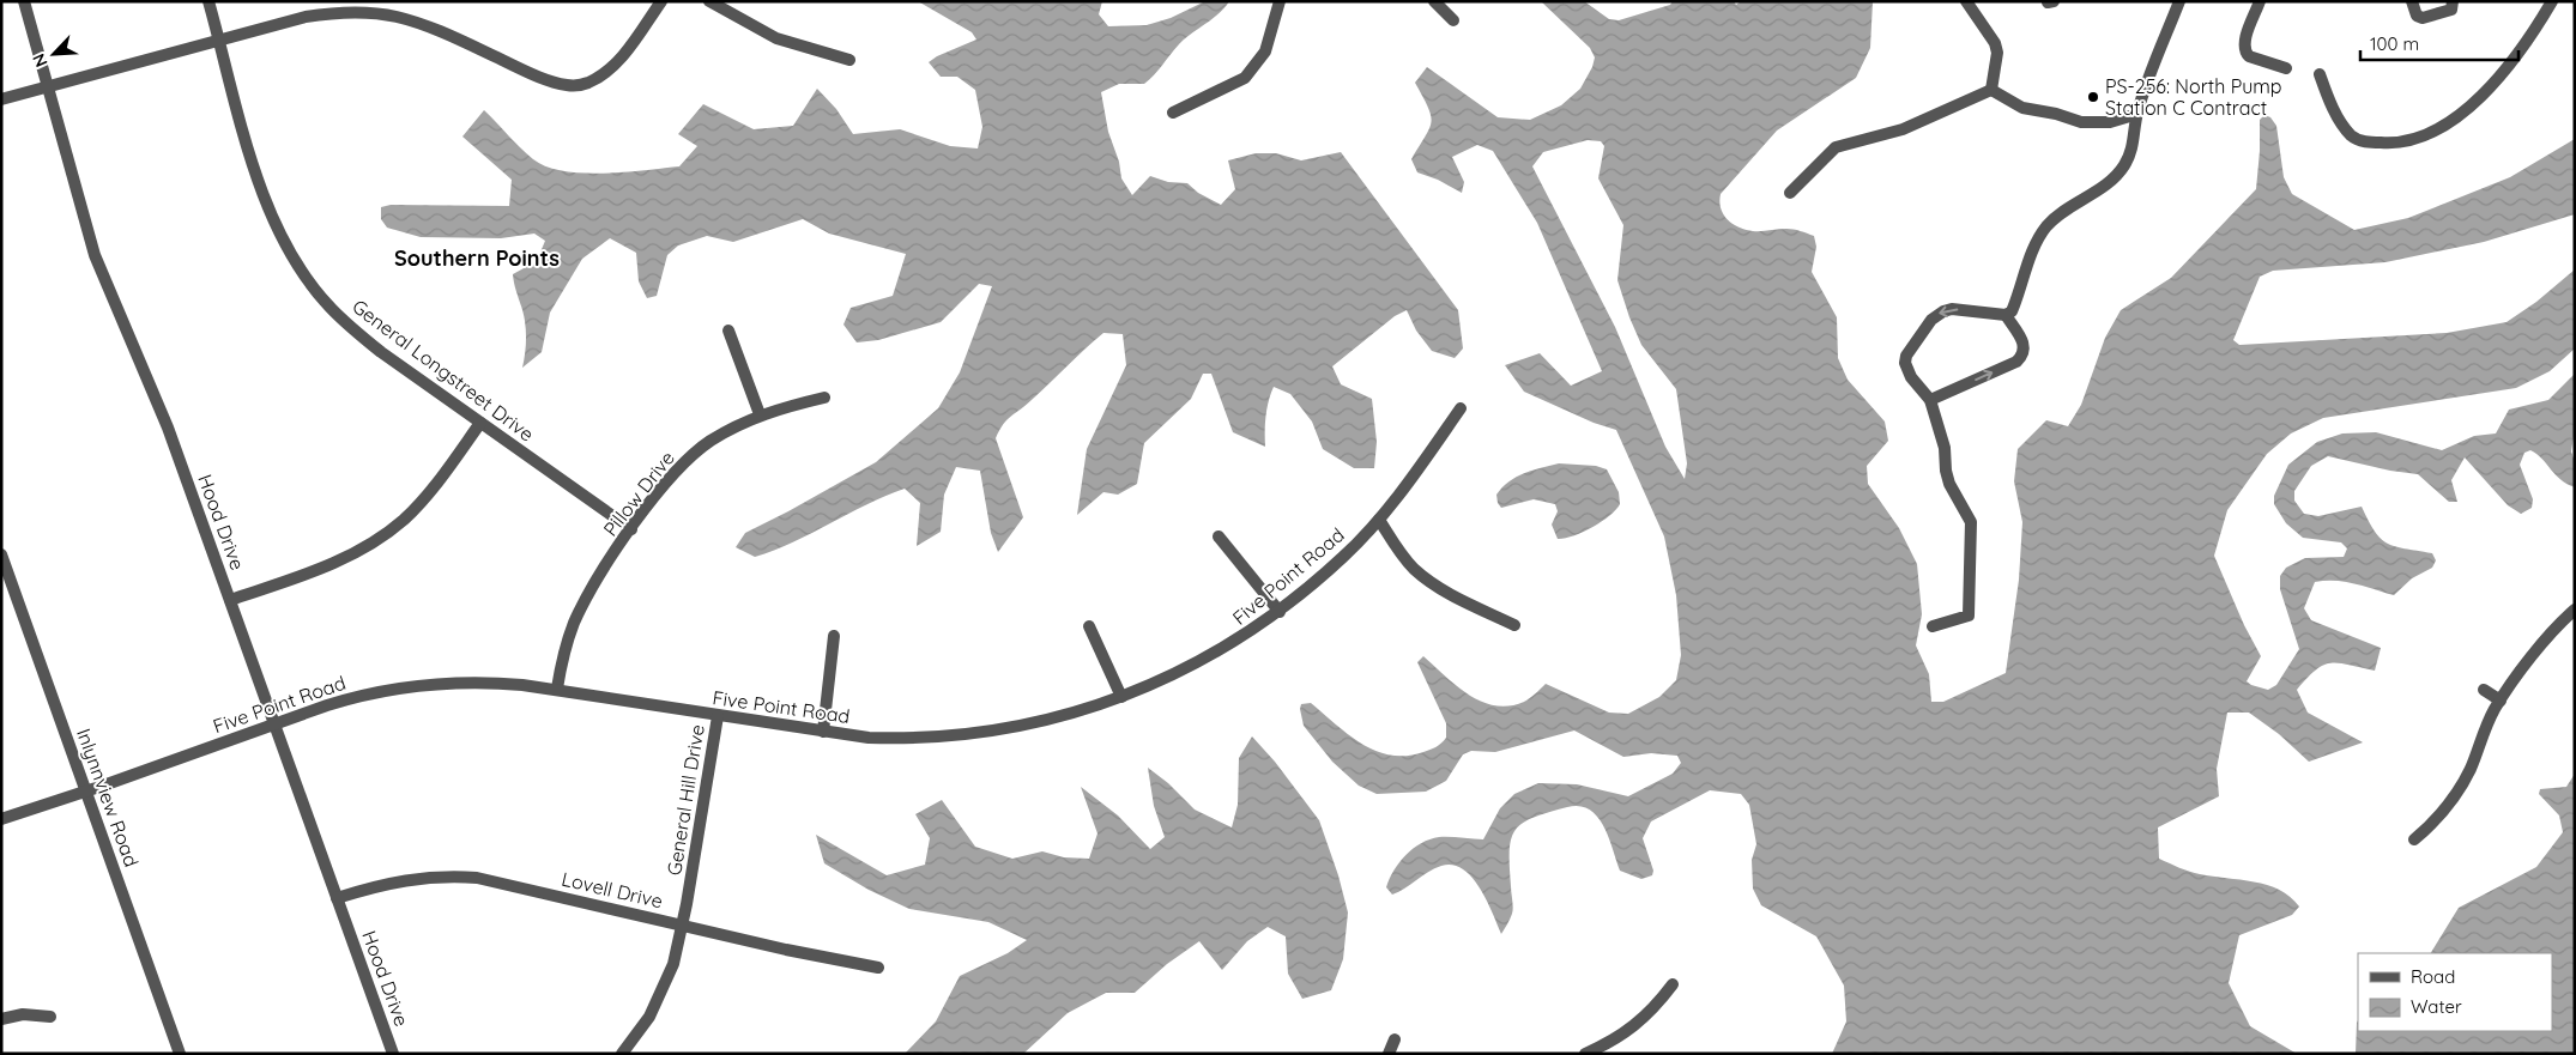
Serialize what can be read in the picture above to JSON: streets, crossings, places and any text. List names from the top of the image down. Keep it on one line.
{"streets":{"street":["General Longstreet Drive","Pillow Drive","Hood Drive","Five Point Road","Inlynnview Road","General Hill Drive","Lovell Drive"]},"crossings":[["General Longstreet Drive","Pillow Drive"],["Pillow Drive","Five Point Road"],["Hood Drive","Five Point Road"],["Hood Drive","Lovell Drive"],["Five Point Road","Inlynnview Road"],["Five Point Road","General Hill Drive"],["General Hill Drive","Lovell Drive"]],"districts":["Southern Points"],"places":["PS-256: North Pump Station C Contract"],"legend":["Road","Water"],"scale_bar":"100 m","north":"bottom left"}
